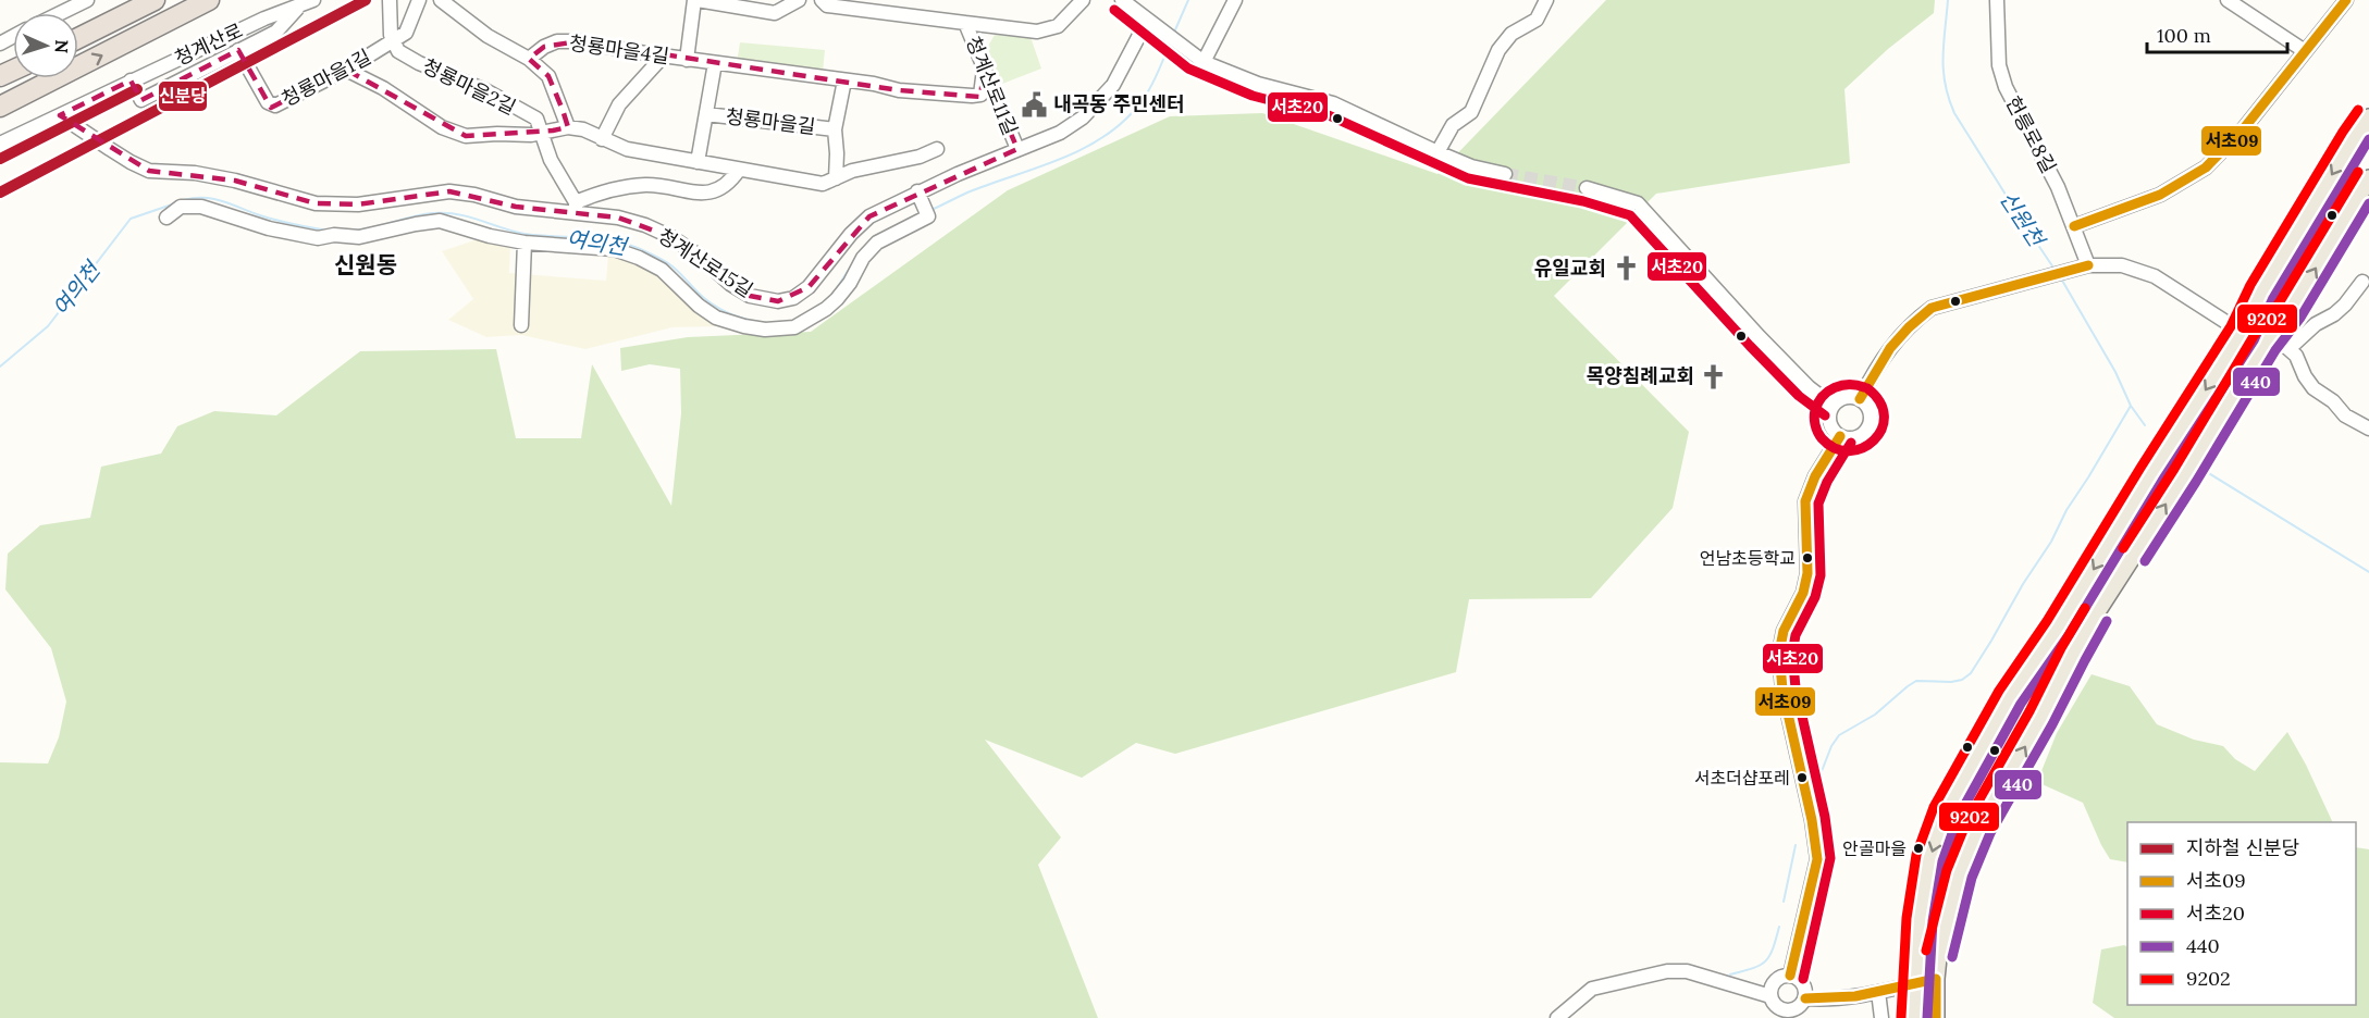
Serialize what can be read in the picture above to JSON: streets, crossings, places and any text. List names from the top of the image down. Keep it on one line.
{"streets":{"street":["청계산로","청룡마을4길","청룡마을1길","청계산로11길","청룡마을2길","청룡마을길","헌릉로8길","청계산로15길"]},"crossings":[["청계산로","청계산로15길"],["청룡마을4길","청계산로11길"],["청룡마을1길","청룡마을2길"],["청계산로11길","청계산로15길"]],"districts":["신원동"],"water":["신원천","여의천"],"places":{"public building":["내곡동 주민센터"],"church":["유일교회","목양침례교회"],"other":["언남초등학교","서초더샵포레","안골마을"]},"lines":["metro line 신분당","transit line 서초09","transit line 서초20","transit line 9202","transit line 440"],"legend":["지하철 신분당","서초09","서초20","440","9202"],"scale_bar":"100 m","north":"right"}
